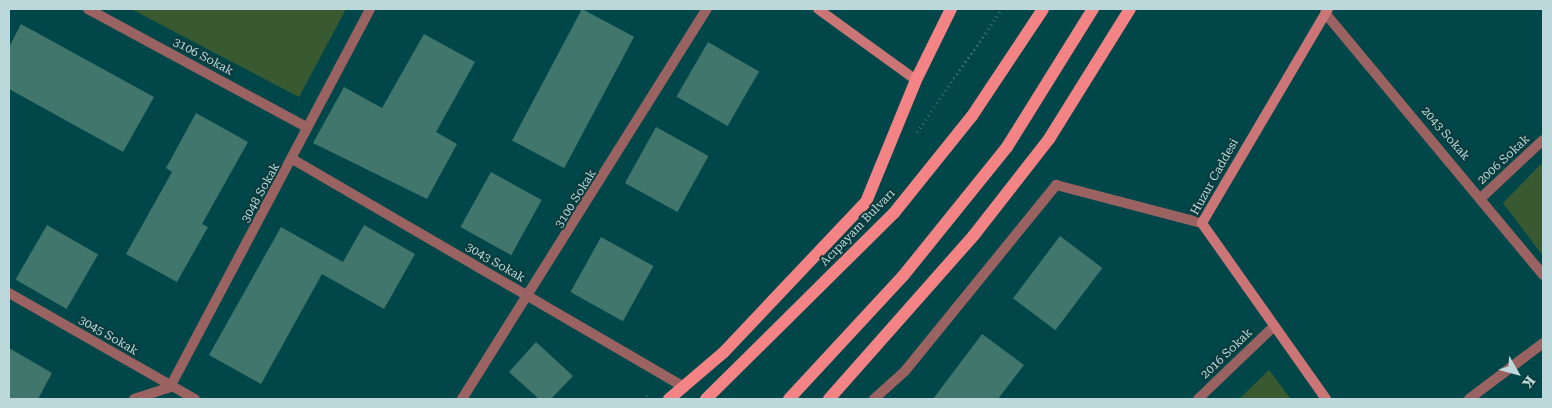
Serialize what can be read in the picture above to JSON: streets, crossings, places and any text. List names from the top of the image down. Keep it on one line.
{"streets":{"main road":["Acıpayam Bulvarı"],"street":["3106 Sokak","2043 Sokak","2006 Sokak","Huzur Caddesi","3048 Sokak","3100 Sokak","3043 Sokak","3045 Sokak","2016 Sokak"]},"crossings":[["3106 Sokak","3048 Sokak"],["2043 Sokak","2006 Sokak"],["2043 Sokak","Huzur Caddesi"],["Huzur Caddesi","2016 Sokak"],["3048 Sokak","3043 Sokak"],["3048 Sokak","3045 Sokak"],["3100 Sokak","3043 Sokak"]],"north":"bottom right"}
